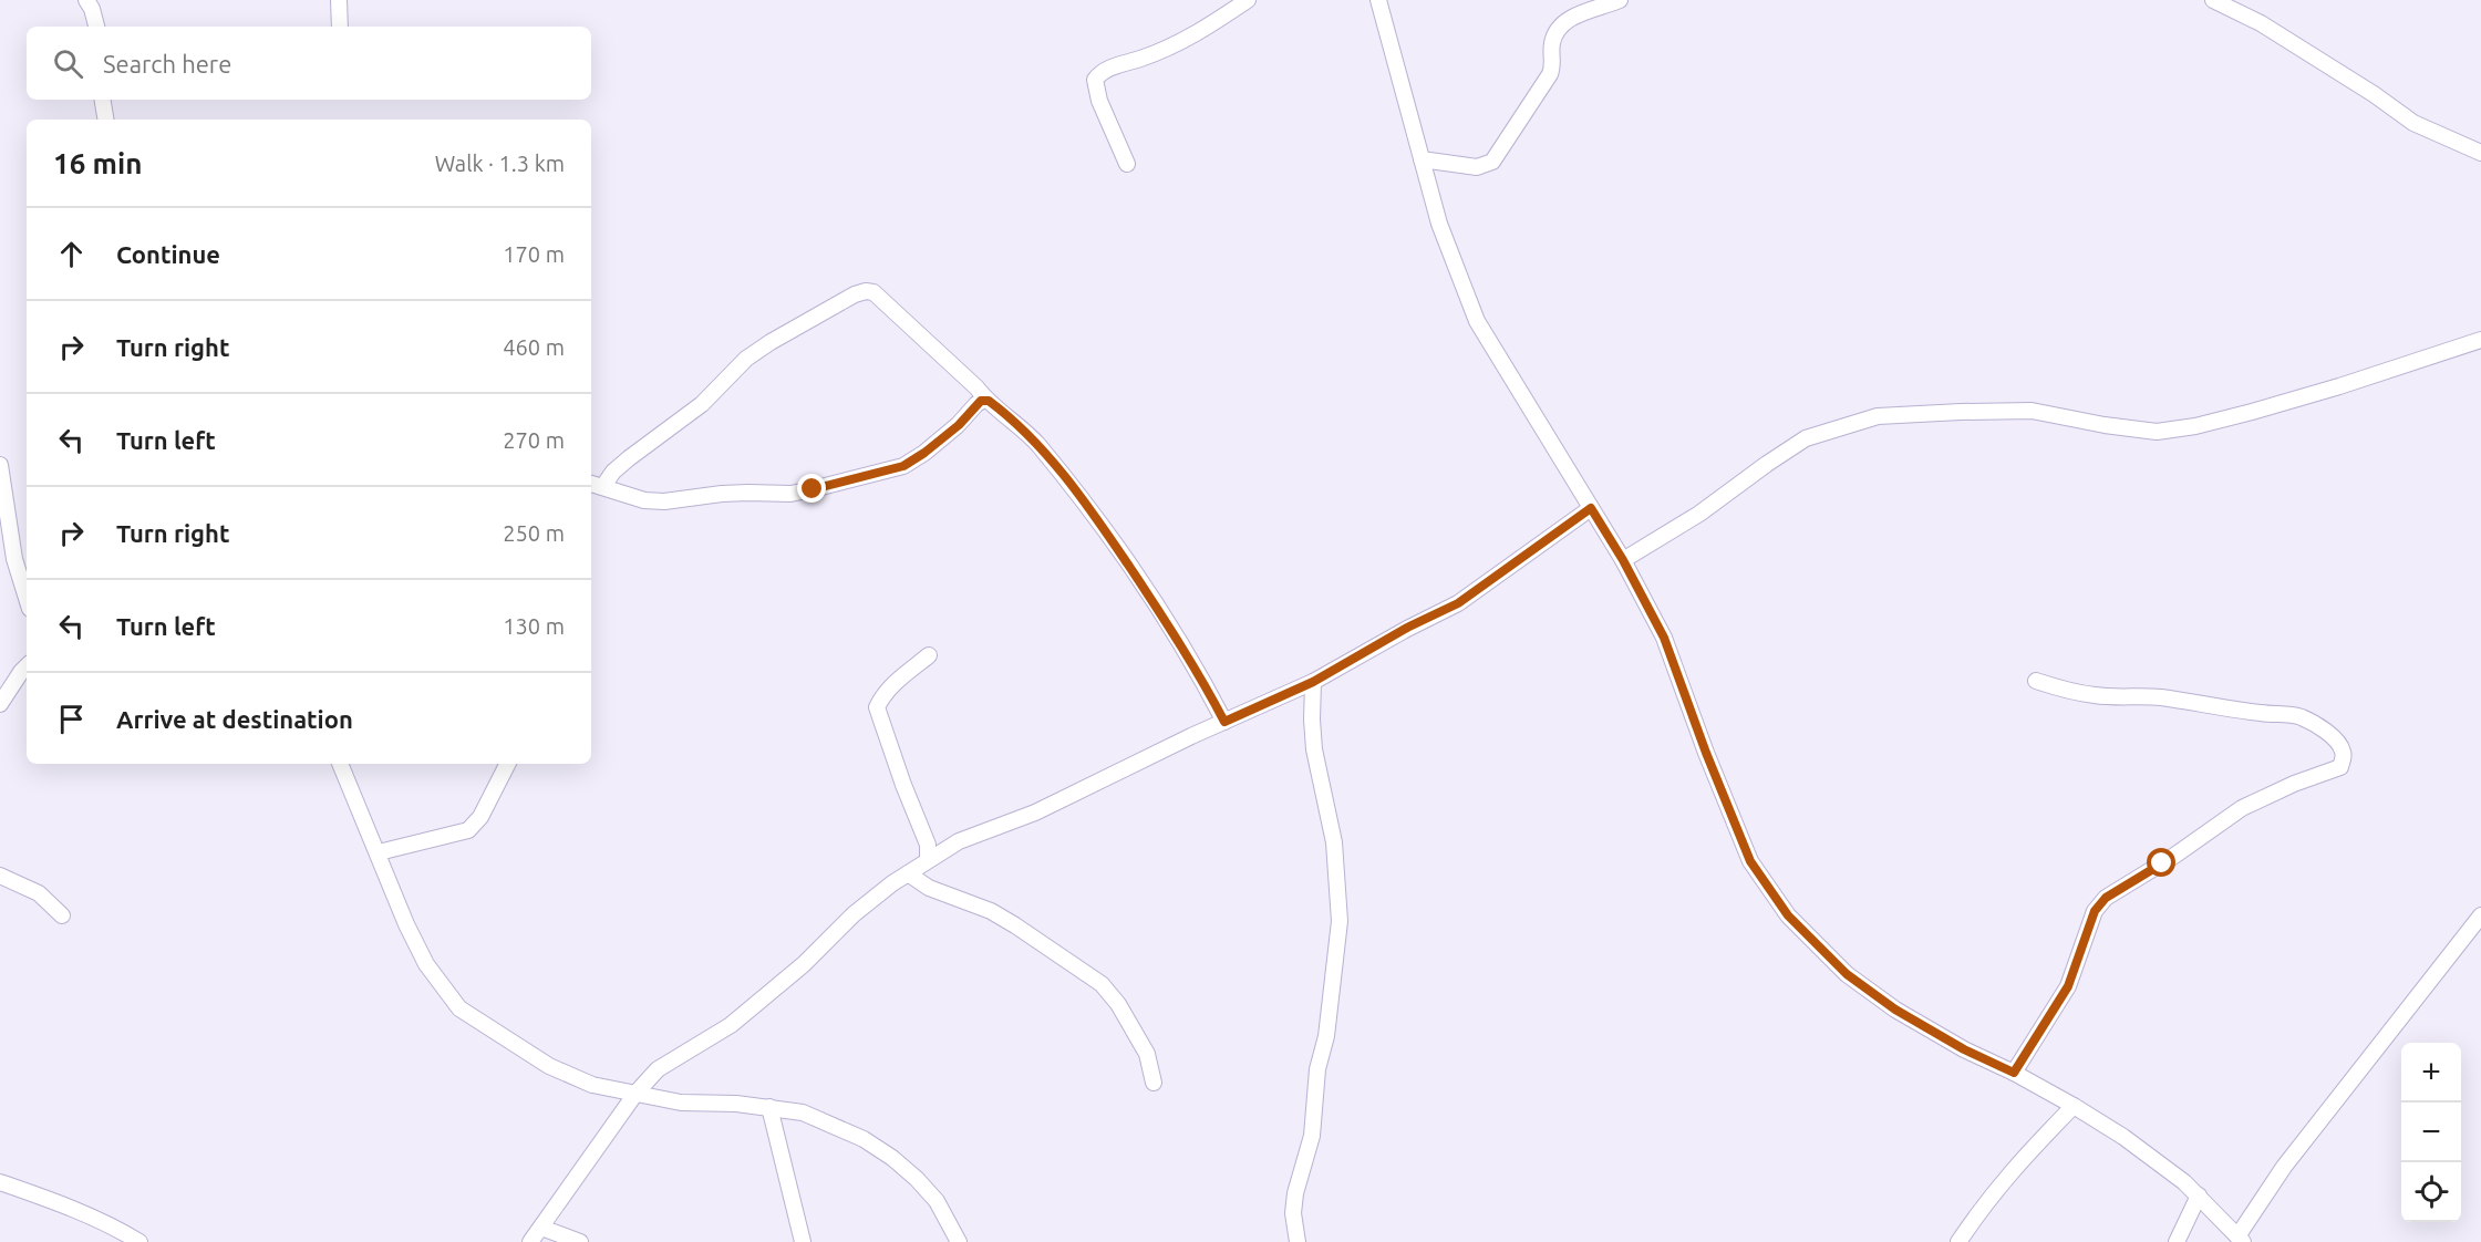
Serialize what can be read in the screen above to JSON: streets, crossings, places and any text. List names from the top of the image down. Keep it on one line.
{"page":{"search":"Search here","heading":["16 min","Walk · 1.3 km"],"list":[["Continue","170 m"],["Turn right","460 m"],["Turn left","270 m"],["Turn right","250 m"],["Turn left","130 m"],"Arrive at destination"],"map_buttons":["+","−"]}}
